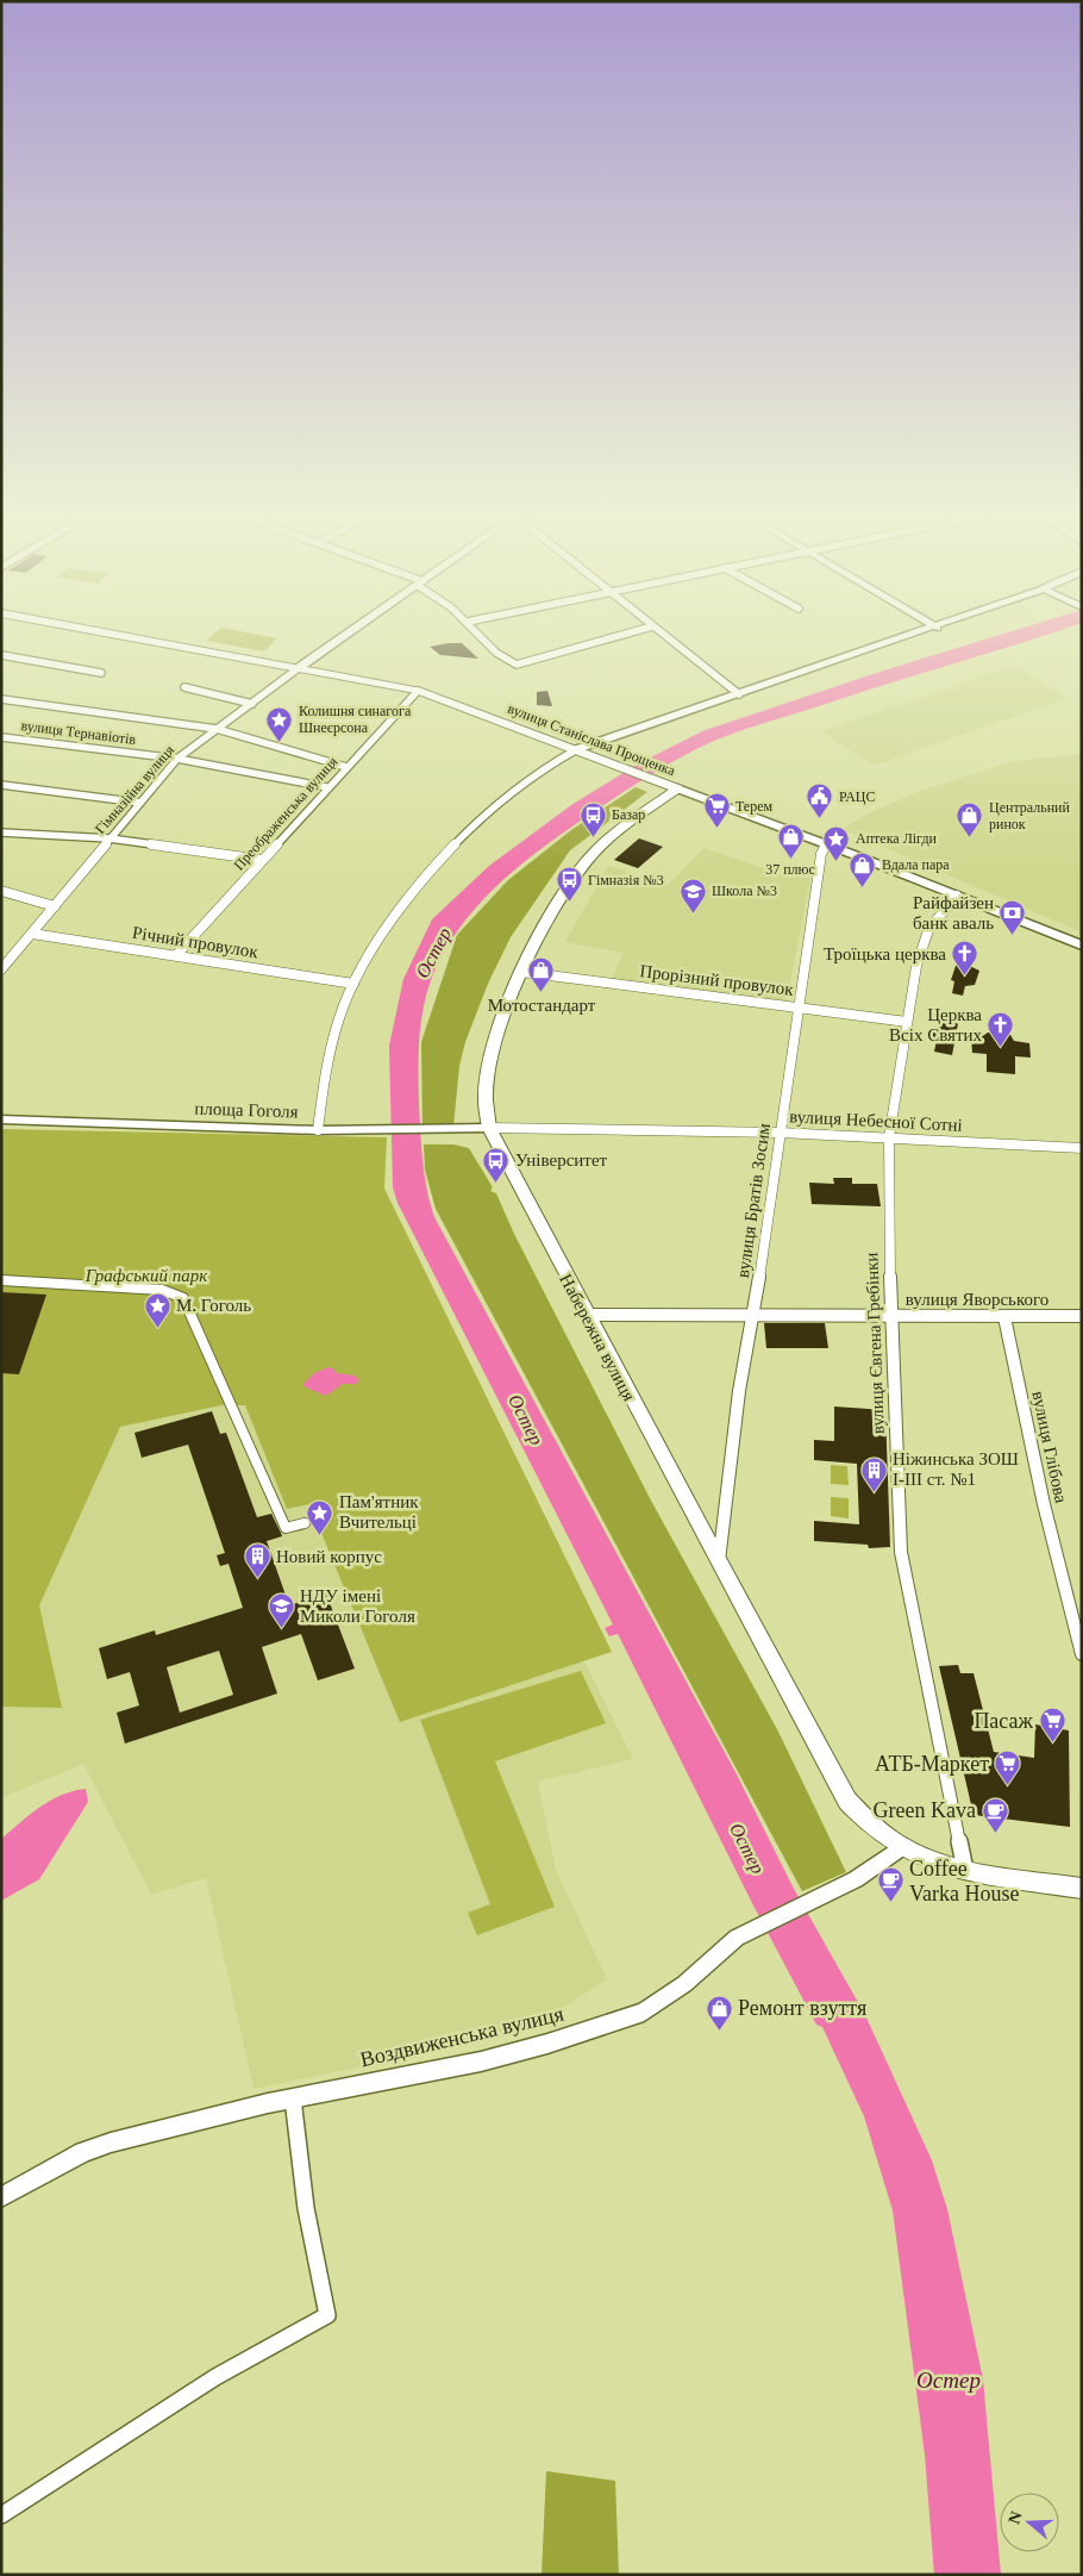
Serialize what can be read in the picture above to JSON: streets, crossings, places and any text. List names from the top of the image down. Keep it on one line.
{"streets":{"main road":["вулиця Станіслава Прощенка","Набережна вулиця"],"street":["вулиця Тернавіотів","Гімназійна вулиця","Преображенська вулиця","Річний провулок","Прорізний провулок","площа Гоголя","вулиця Небесної Сотні","вулиця Братів Зосим","вулиця Яворського","вулиця Євгена Гребінки","вулиця Глібова","Воздвиженська вулиця"]},"crossings":[["вулиця Тернавіотів","Гімназійна вулиця"],["вулиця Тернавіотів","Преображенська вулиця"],["вулиця Станіслава Прощенка","Гімназійна вулиця"],["вулиця Станіслава Прощенка","Преображенська вулиця"],["вулиця Станіслава Прощенка","вулиця Братів Зосим"],["вулиця Станіслава Прощенка","Набережна вулиця"],["вулиця Станіслава Прощенка","вулиця Євгена Гребінки"],["Гімназійна вулиця","Річний провулок"],["Преображенська вулиця","Річний провулок"],["Прорізний провулок","вулиця Братів Зосим"],["Прорізний провулок","Набережна вулиця"],["Прорізний провулок","вулиця Євгена Гребінки"],["площа Гоголя","вулиця Небесної Сотні"],["площа Гоголя","Набережна вулиця"],["вулиця Небесної Сотні","вулиця Братів Зосим"],["вулиця Небесної Сотні","Набережна вулиця"],["вулиця Небесної Сотні","вулиця Євгена Гребінки"],["вулиця Братів Зосим","вулиця Яворського"],["вулиця Братів Зосим","Набережна вулиця"],["вулиця Яворського","Набережна вулиця"],["вулиця Яворського","вулиця Євгена Гребінки"],["вулиця Яворського","вулиця Глібова"],["Набережна вулиця","вулиця Євгена Гребінки"],["Набережна вулиця","Воздвиженська вулиця"]],"water":["Остер"],"parks":["Графський парк"],"places":{"place":["Колишня синагога Шнеєрсона","Аптека Лігди","М. Гоголь","Пам'ятник Вчительці"],"public building":["РАЦС"],"supermarket":["Терем","Пасаж","АТБ-Маркет"],"bus stop":["Базар","Гімназія №3","Університет"],"shop":["Центральний ринок","37 плюс","Вдала пара","Мотостандарт","Ремонт взуття"],"school or university":["Школа №3","НДУ імені Миколи Гоголя"],"bank":["Райфайзен банк аваль"],"church":["Троїцька церква","Церква Всіх Святих"],"building":["Ніжинська ЗОШ І-ІІІ ст. №1","Новий корпус"],"cafe":["Green Kava","Coffee Varka House"]},"north":"left"}
